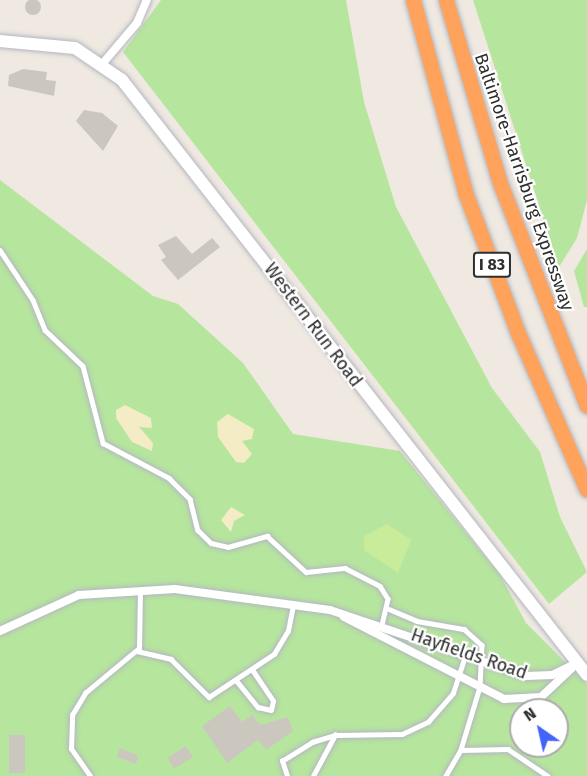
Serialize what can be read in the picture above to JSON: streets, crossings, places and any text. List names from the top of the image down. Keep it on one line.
{"streets":{"highway":["Baltimore-Harrisburg Expressway","I 83"],"street":["Western Run Road","Hayfields Road"]},"crossings":[["Western Run Road","Hayfields Road"]],"north":"top left"}
